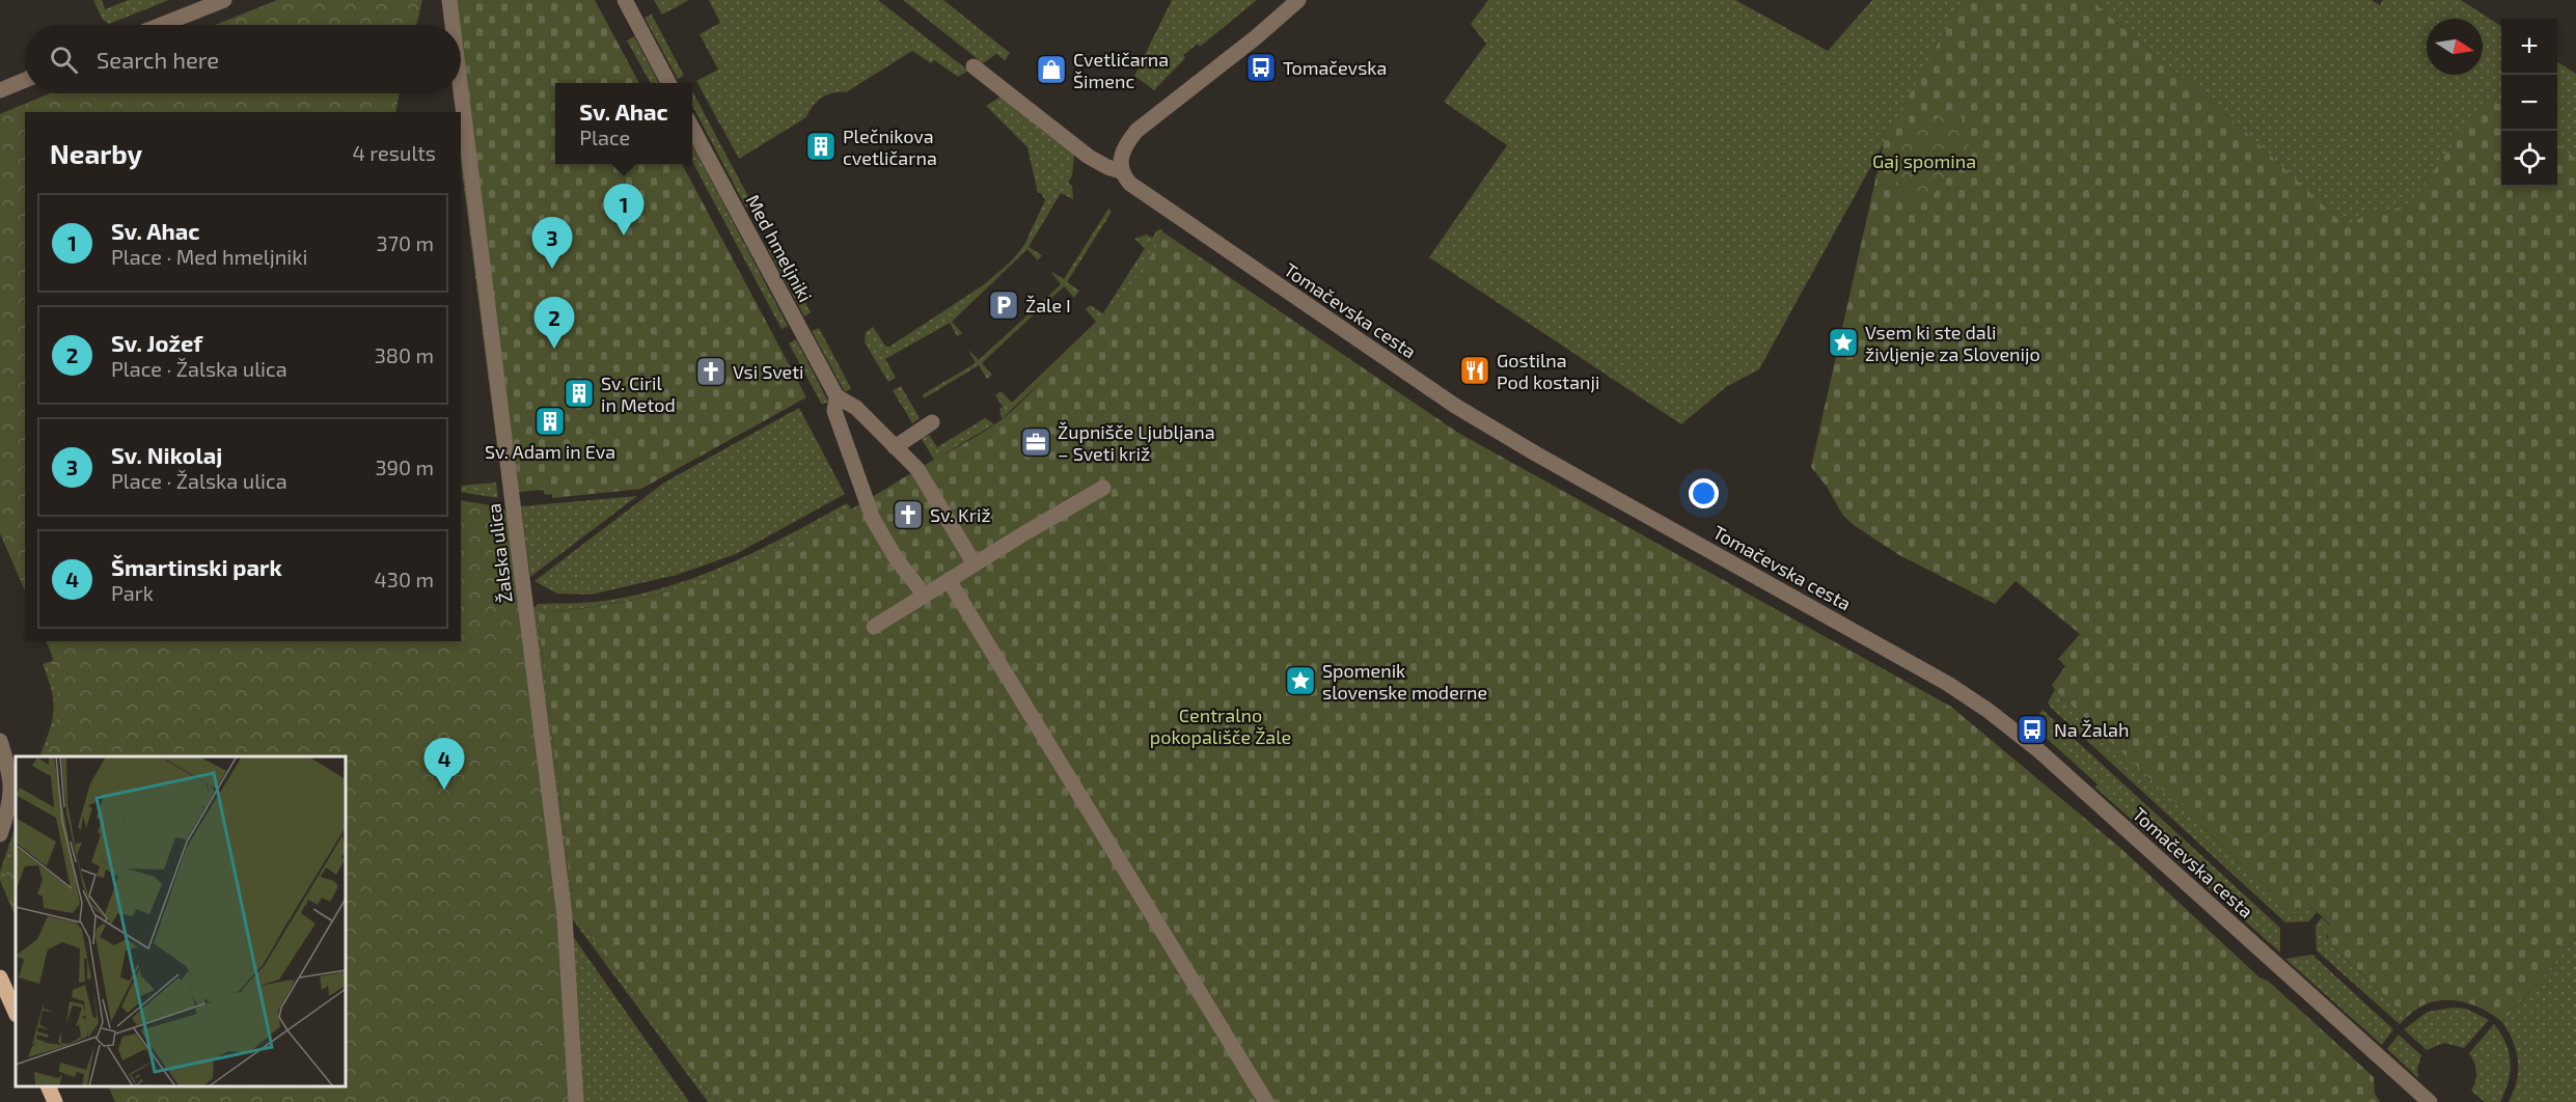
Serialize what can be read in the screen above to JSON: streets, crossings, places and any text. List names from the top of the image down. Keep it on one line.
{"streets":{"street":["Med hmeljniki","Tomačevska cesta","Žalska ulica"]},"parks":["Gaj spomina","Centralno pokopališče Žale"],"places":{"bus stop":["Tomačevska","Na Žalah"],"shop":["Cvetličarna Šimenc"],"building":["Plečnikova cvetličarna","Sv. Ciril in Metod","Sv. Adam in Eva"],"parking":["Žale I"],"place":["Vsem ki ste dali življenje za Slovenijo","Spomenik slovenske moderne"],"restaurant":["Gostilna Pod kostanji"],"church":["Vsi Sveti","Sv. Križ"],"office":["Župnišče Ljubljana – Sveti križ"]},"north":"right","page":{"map_buttons":["+","−"],"search":"Search here","popup":["Sv. Ahac","Place"],"heading":["Nearby","4 results"],"pins":["1","3","2","4"],"list":[{"mark":"1","name":"Sv. Ahac","note":"Place · Med hmeljniki","value":"370 m"},{"mark":"2","name":"Sv. Jožef","note":"Place · Žalska ulica","value":"380 m"},{"mark":"3","name":"Sv. Nikolaj","note":"Place · Žalska ulica","value":"390 m"},{"mark":"4","name":"Šmartinski park","note":"Park","value":"430 m"}]}}
